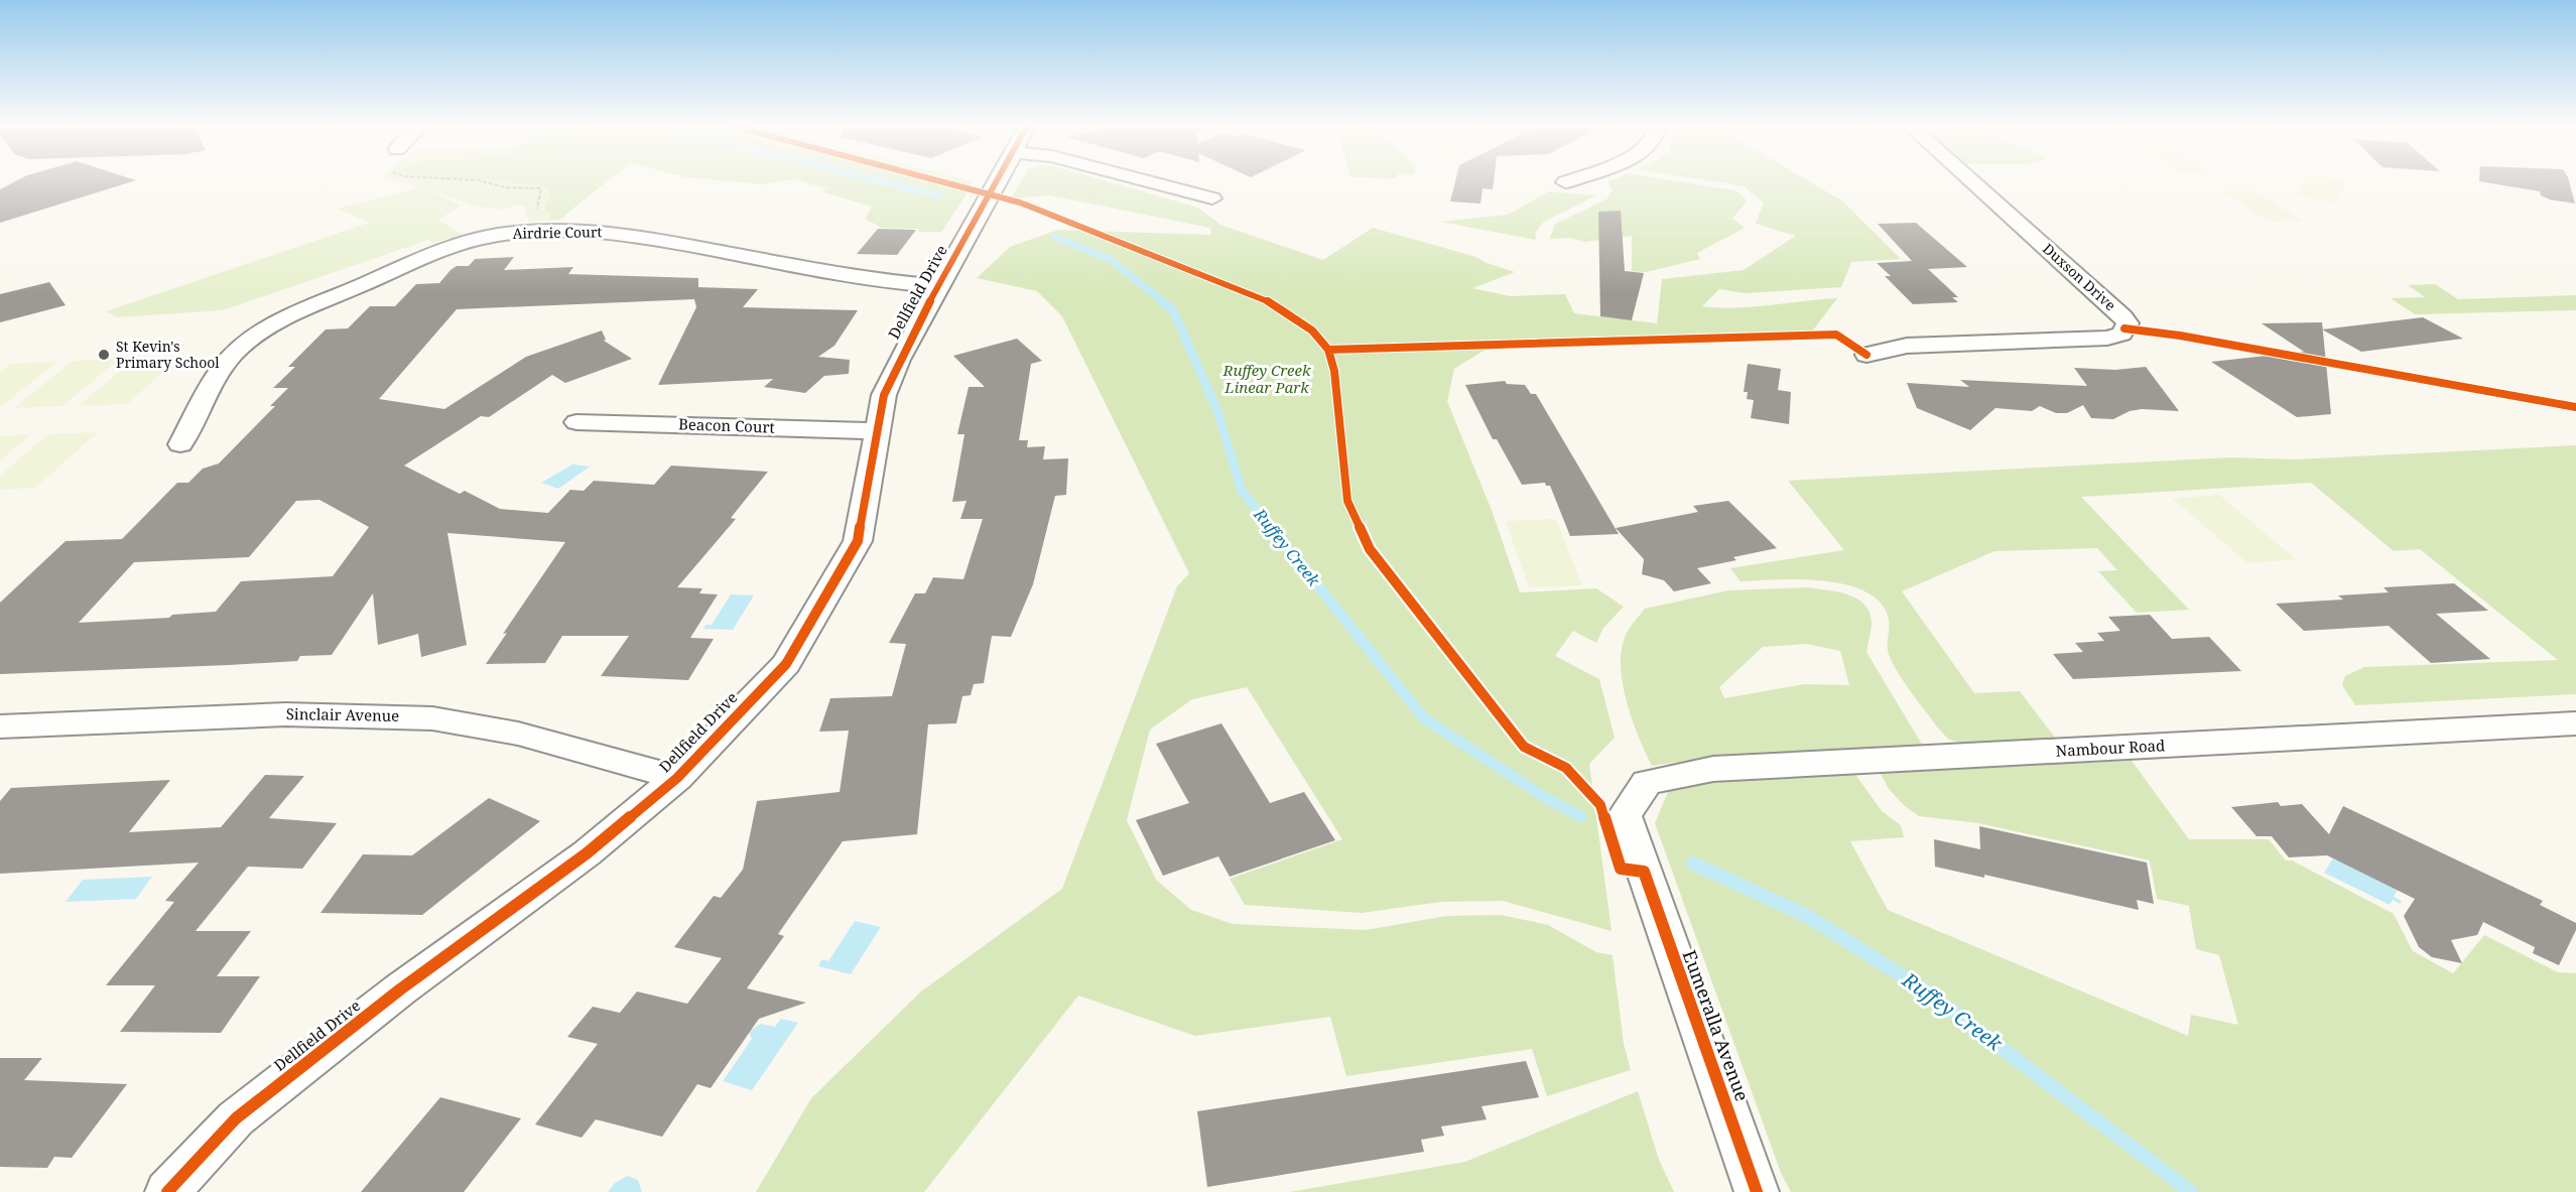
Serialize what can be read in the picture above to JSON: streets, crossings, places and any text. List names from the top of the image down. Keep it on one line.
{"streets":{"street":["Airdrie Court","Duxson Drive","Dellfield Drive","Beacon Court","Sinclair Avenue","Nambour Road","Eumeralla Avenue"]},"crossings":[["Airdrie Court","Dellfield Drive"],["Dellfield Drive","Beacon Court"],["Dellfield Drive","Sinclair Avenue"],["Nambour Road","Eumeralla Avenue"]],"water":["Ruffey Creek"],"parks":["Ruffey Creek Linear Park"],"places":["St Kevin's Primary School"]}
